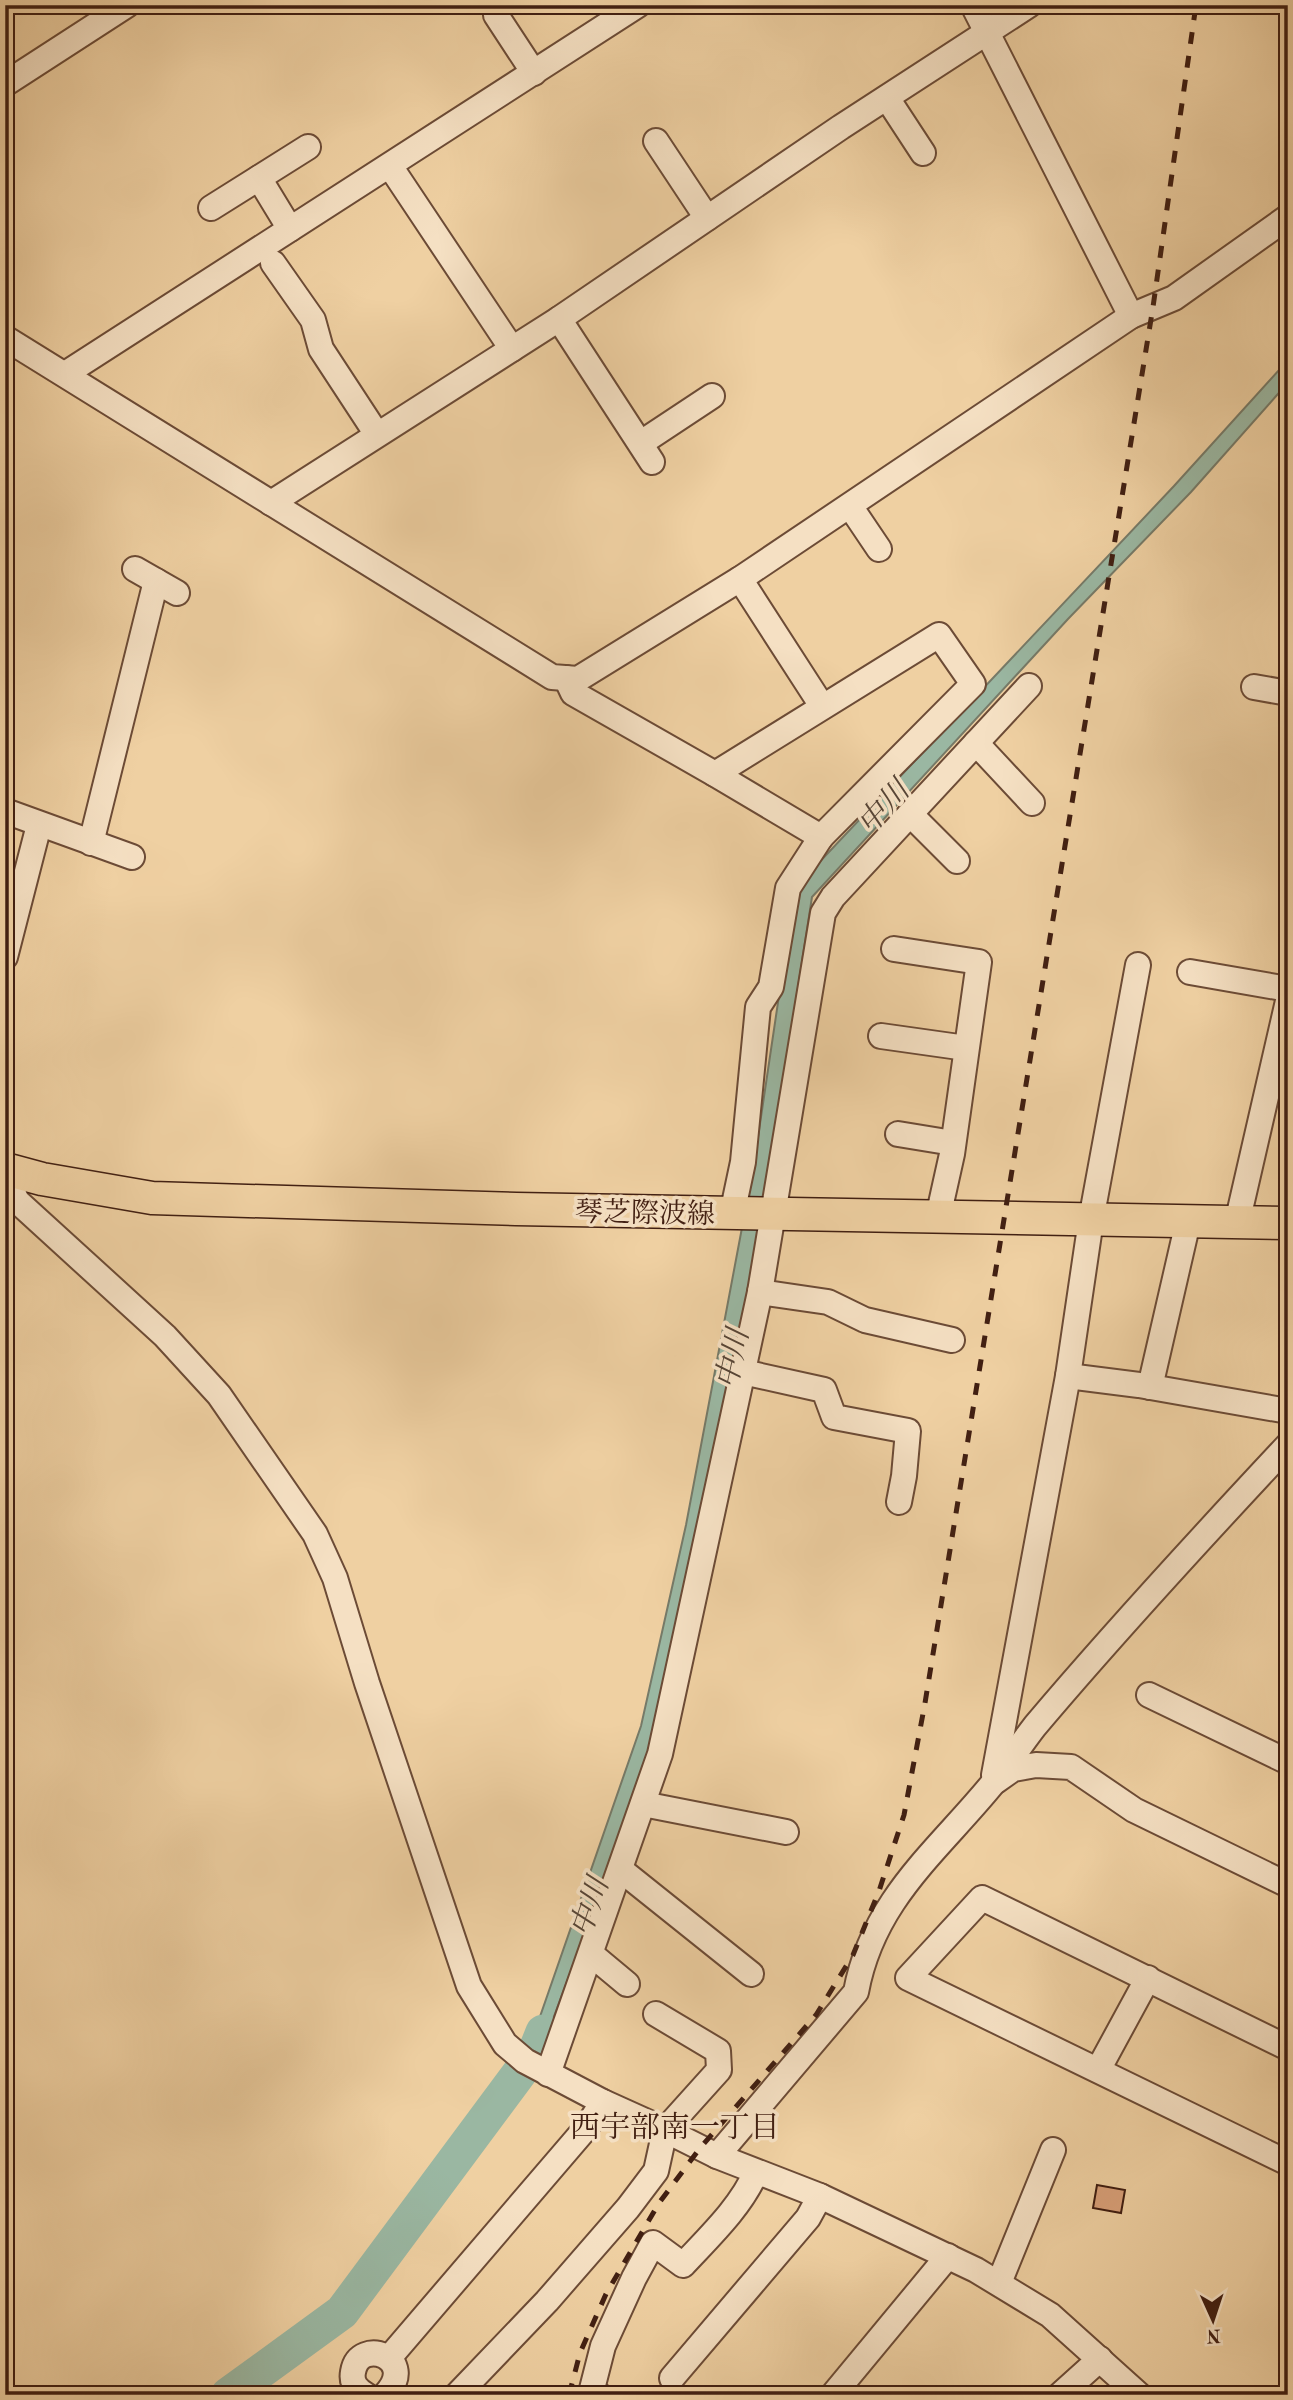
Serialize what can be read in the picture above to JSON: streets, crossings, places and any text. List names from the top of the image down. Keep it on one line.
{"streets":{"main road":["琴芝際波線"]},"districts":["西宇部南一丁目"],"water":["中川"],"north":"bottom"}
